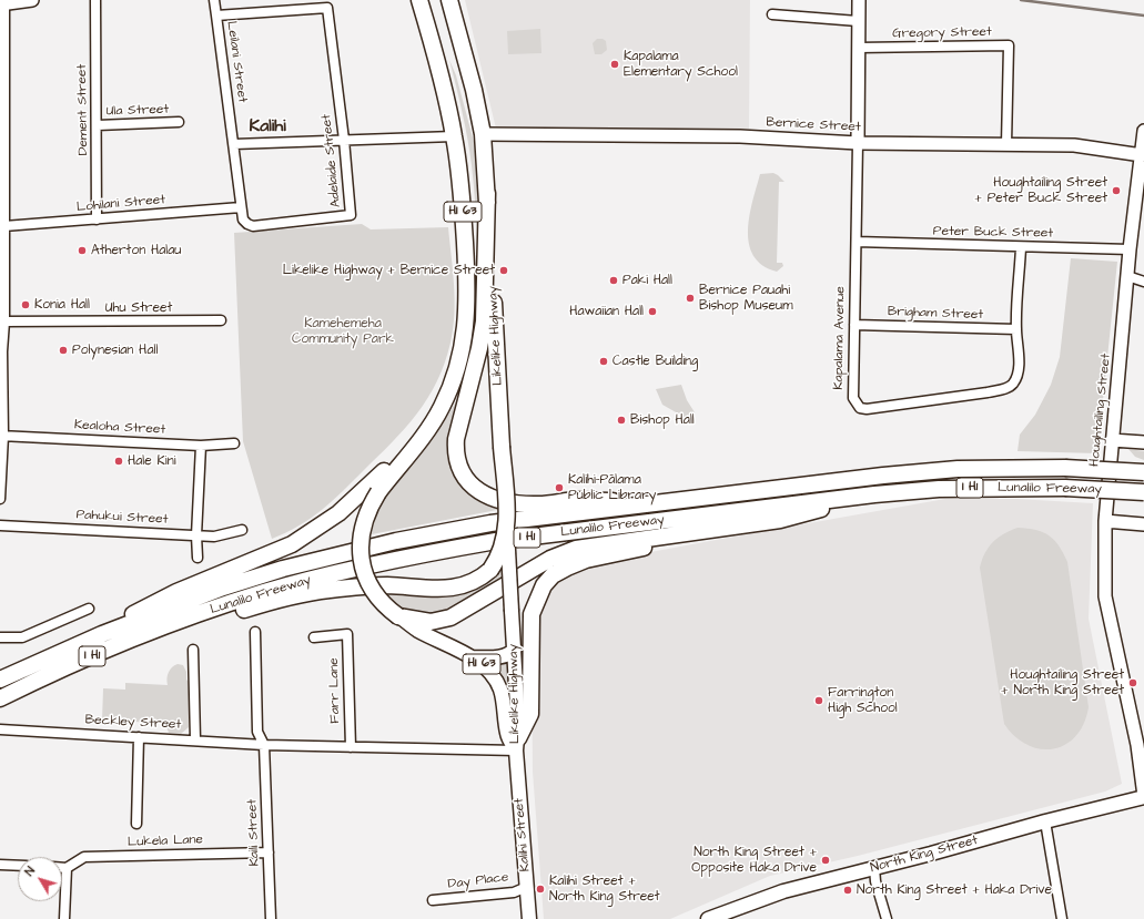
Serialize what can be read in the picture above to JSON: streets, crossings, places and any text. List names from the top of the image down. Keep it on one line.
{"streets":{"highway":["HI 63","Likelike Highway","I H1","Lunalilo Freeway"],"main road":["Kalihi Street","North King Street"],"street":["Gregory Street","Leilani Street","Dement Street","Ula Street","Bernice Street","Adelaide Street","Lohilani Street","Peter Buck Street","Uhu Street","Brigham Street","Kapalama Avenue","Houghtailing Street","Kealoha Street","Pahukui Street","Farr Lane","Beckley Street","Kaili Street","Lukela Lane","Day Place"]},"crossings":[["Gregory Street","Bernice Street"],["Gregory Street","Kapalama Avenue"],["Leilani Street","Adelaide Street"],["Leilani Street","Lohilani Street"],["Dement Street","Ula Street"],["Dement Street","Lohilani Street"],["Bernice Street","Likelike Highway"],["Bernice Street","Kapalama Avenue"],["Bernice Street","Houghtailing Street"],["Adelaide Street","Lohilani Street"],["Peter Buck Street","Kapalama Avenue"],["Peter Buck Street","Houghtailing Street"],["Brigham Street","Kapalama Avenue"],["Likelike Highway","Beckley Street"],["Likelike Highway","Kalihi Street"],["Houghtailing Street","North King Street"],["Farr Lane","Beckley Street"],["Beckley Street","Kaili Street"],["Beckley Street","Kalihi Street"],["Kaili Street","Lukela Lane"],["Kalihi Street","Day Place"]],"districts":["Kalihi"],"parks":["Kamehemeha Community Park"],"places":["Kapalama Elementary School","Houghtailing Street + Peter Buck Street","Atherton Halau","Likelike Highway + Bernice Street","Paki Hall","Bernice Pauahi Bishop Museum","Konia Hall","Hawaiian Hall","Polynesian Hall","Castle Building","Bishop Hall","Hale Kini","Kalihi-Pālama Public Library","Houghtailing Street + North King Street","Farrington High School","North King Street + Opposite Haka Drive","Kalihi Street + North King Street","North King Street + Haka Drive"],"north":"top left"}
